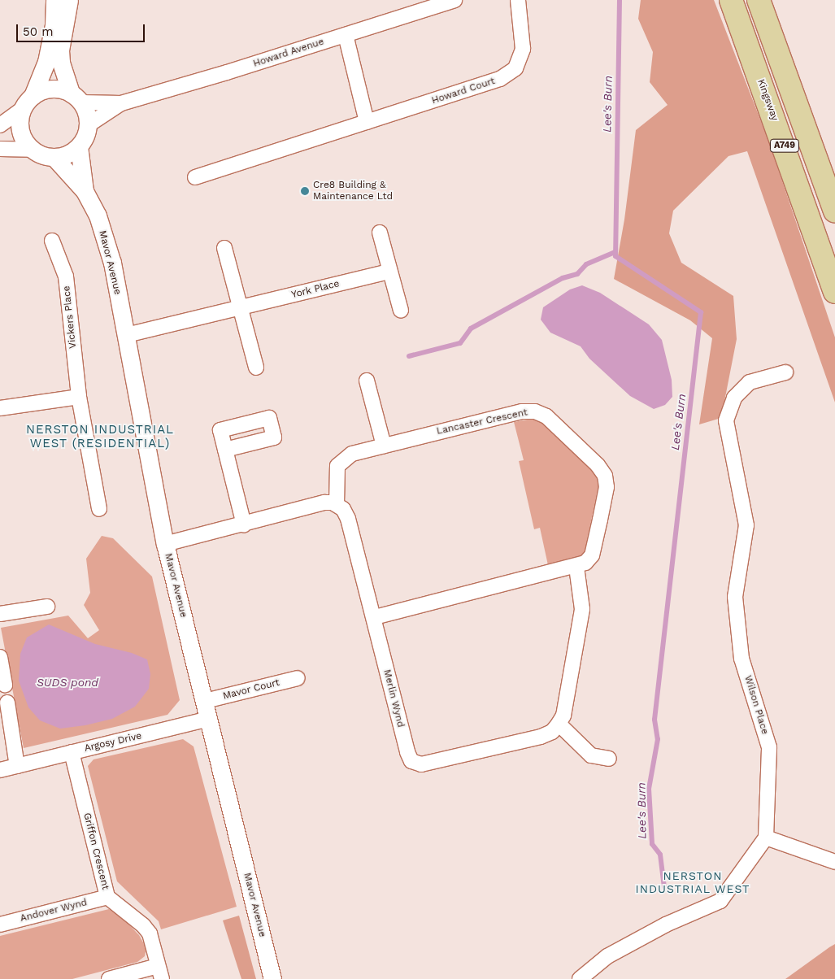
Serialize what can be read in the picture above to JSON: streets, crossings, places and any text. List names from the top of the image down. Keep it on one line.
{"streets":{"main road":["Kingsway","A749"],"street":["Howard Avenue","Howard Court","Mavor Avenue","York Place","Vickers Place","Lancaster Crescent","Mavor Court","Merlin Wynd","Wilson Place","Argosy Drive","Griffon Crescent","Andover Wynd"]},"crossings":[["Howard Avenue","Mavor Avenue"],["Mavor Avenue","York Place"],["Mavor Avenue","Mavor Court"],["Mavor Avenue","Argosy Drive"],["Lancaster Crescent","Merlin Wynd"],["Argosy Drive","Griffon Crescent"],["Griffon Crescent","Andover Wynd"]],"districts":["NERSTON INDUSTRIAL WEST (RESIDENTIAL)","NERSTON INDUSTRIAL WEST"],"water":["Lee's Burn","SUDS pond"],"places":["Cre8 Building & Maintenance Ltd"],"scale_bar":"50 m"}
